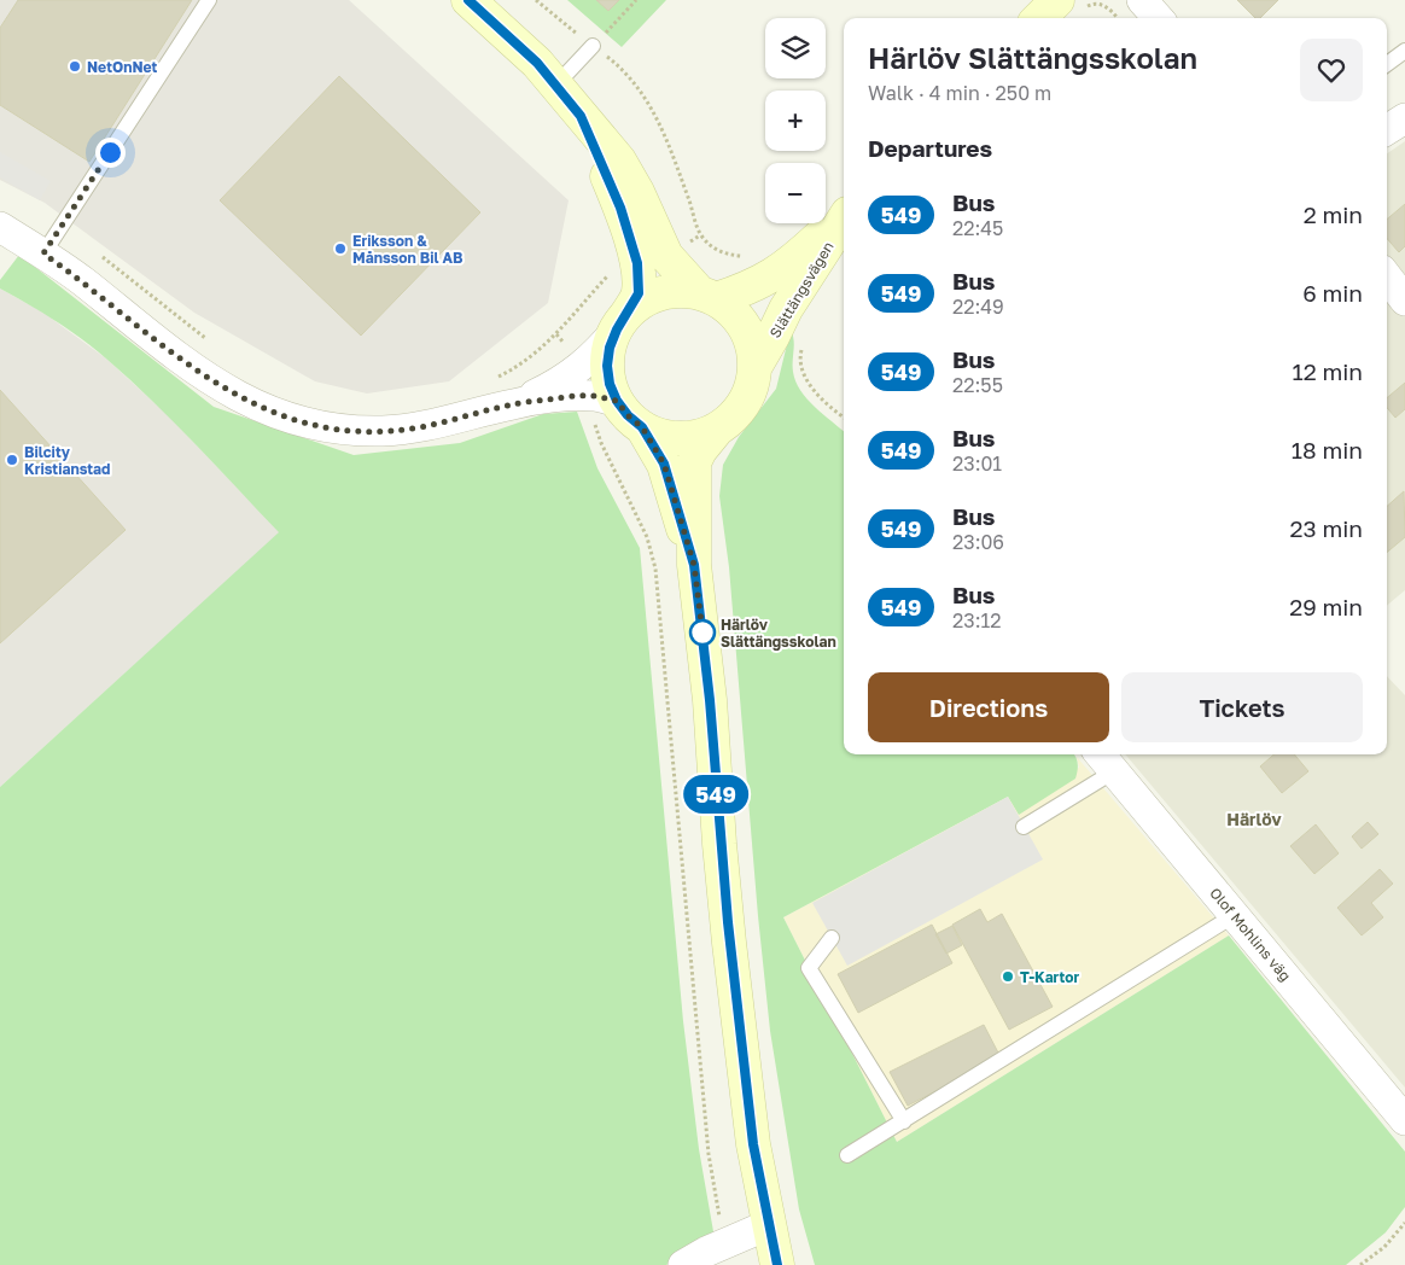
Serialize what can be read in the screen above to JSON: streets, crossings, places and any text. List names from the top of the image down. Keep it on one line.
{"streets":{"main road":["Slättängsvägen"],"street":["Olof Mohlins väg"]},"districts":["Härlöv"],"places":["NetOnNet","Eriksson & Månsson Bil AB","Bilcity Kristianstad","Härlöv Slättängsskolan","T-Kartor"],"lines":["bus line 549"],"page":{"on_map":"549","map_buttons":["+","−"],"heading":[["Härlöv Slättängsskolan","Walk · 4 min · 250 m"],"Departures"],"list":[{"mark":"549","name":"Bus","note":"22:45","value":"2 min"},{"mark":"549","name":"Bus","note":"22:49","value":"6 min"},{"mark":"549","name":"Bus","note":"22:55","value":"12 min"},{"mark":"549","name":"Bus","note":"23:01","value":"18 min"},{"mark":"549","name":"Bus","note":"23:06","value":"23 min"},{"mark":"549","name":"Bus","note":"23:12","value":"29 min"}],"buttons":["Directions","Tickets"]}}
